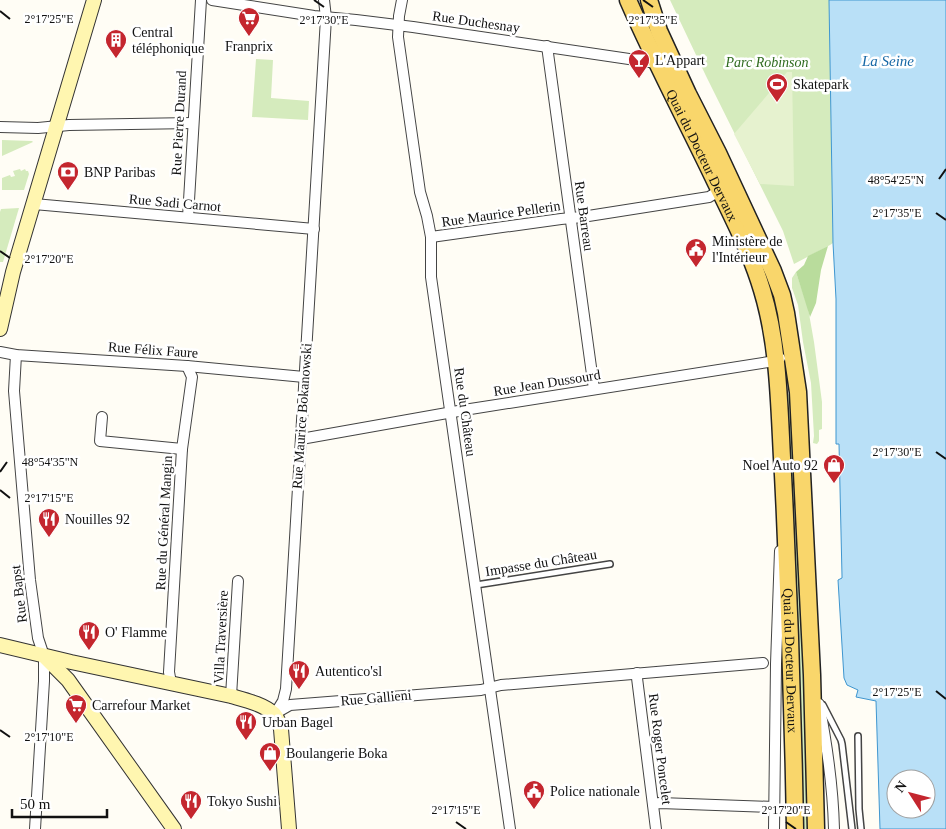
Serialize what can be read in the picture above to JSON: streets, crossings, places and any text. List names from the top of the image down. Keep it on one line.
{"streets":{"main road":["Quai du Docteur Dervaux"],"street":["Rue Duchesnay","Rue Pierre Durand","Rue Sadi Carnot","Rue Maurice Pellerin","Rue Barreau","Rue Félix Faure","Rue Jean Dussourd","Rue du Château","Rue Maurice Bokanowski","Rue du Général Mangin","Rue Bapst","Villa Traversière","Rue Gallieni","Rue Roger Poncelet"],"lane":["Impasse du Château"]},"crossings":[["Rue Duchesnay","Quai du Docteur Dervaux"],["Rue Duchesnay","Rue Barreau"],["Rue Duchesnay","Rue du Château"],["Rue Duchesnay","Rue Maurice Bokanowski"],["Rue Pierre Durand","Rue Sadi Carnot"],["Quai du Docteur Dervaux","Rue Maurice Pellerin"],["Quai du Docteur Dervaux","Rue Jean Dussourd"],["Rue Sadi Carnot","Rue Maurice Bokanowski"],["Rue Maurice Pellerin","Rue Barreau"],["Rue Maurice Pellerin","Rue du Château"],["Rue Barreau","Rue Jean Dussourd"],["Rue Félix Faure","Rue Maurice Bokanowski"],["Rue Félix Faure","Rue du Général Mangin"],["Rue Félix Faure","Rue Bapst"],["Rue Jean Dussourd","Rue du Château"],["Rue Jean Dussourd","Rue Maurice Bokanowski"],["Rue du Château","Impasse du Château"],["Rue du Château","Rue Gallieni"],["Rue Maurice Bokanowski","Rue Gallieni"],["Rue Gallieni","Rue Roger Poncelet"]],"water":["La Seine"],"parks":["Parc Robinson"],"places":{"supermarket":["Franprix","Carrefour Market"],"building":["Central téléphonique"],"bar":["L'Appart"],"sports":["Skatepark"],"bank":["BNP Paribas"],"public building":["Ministère de l'Intérieur","Police nationale"],"shop":["Noel Auto 92","Boulangerie Boka"],"restaurant":["Nouilles 92","O' Flamme","Autentico'sl","Urban Bagel","Tokyo Sushi"]},"scale_bar":"50 m","north":"top left","coordinates":["2°17'25\"E","2°17'30\"E","2°17'35\"E","48°54'25\"N","2°17'20\"E","48°54'35\"N","2°17'15\"E","2°17'10\"E"]}
